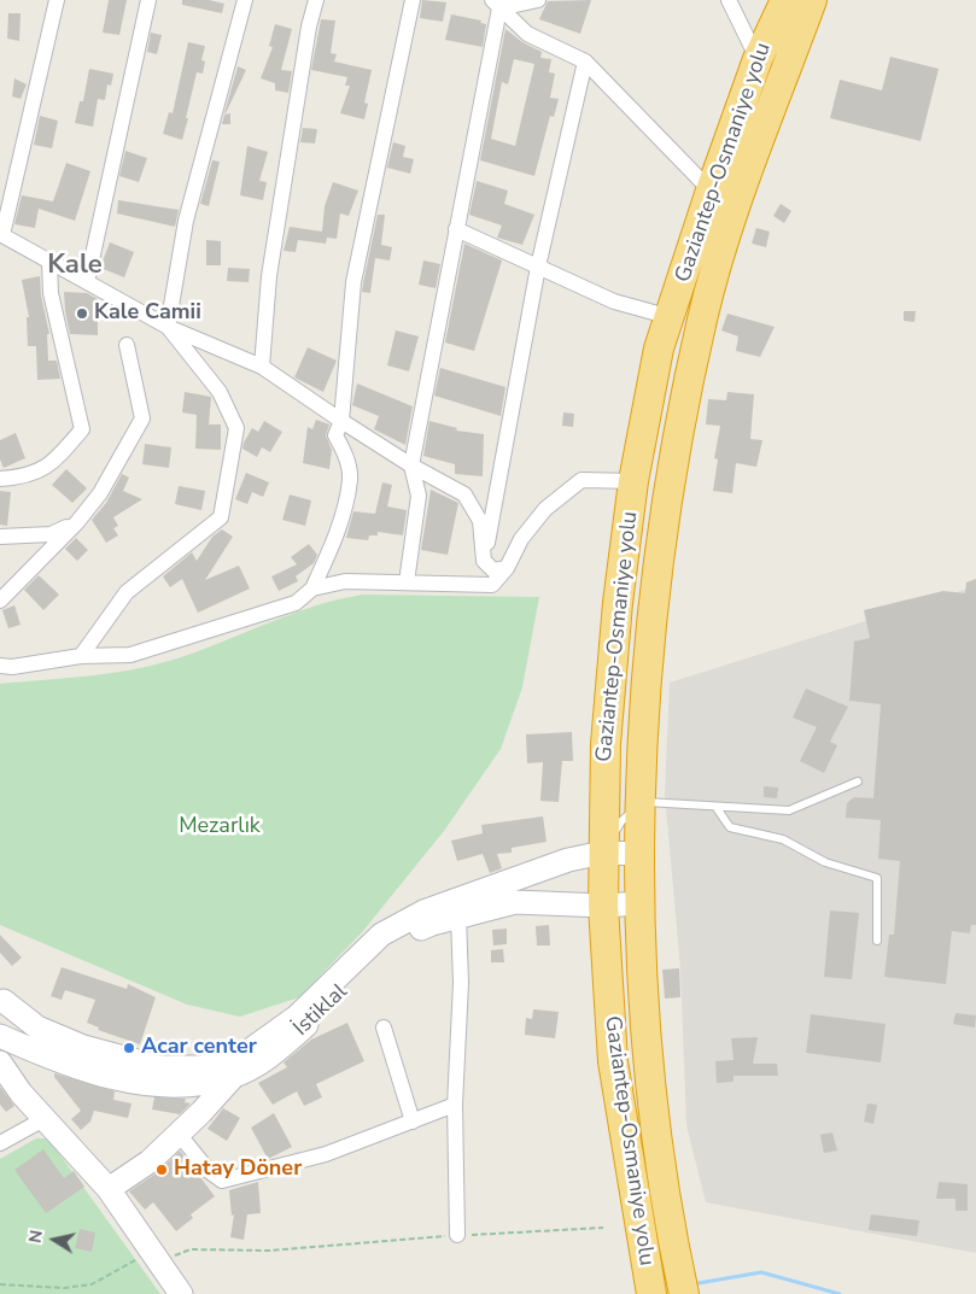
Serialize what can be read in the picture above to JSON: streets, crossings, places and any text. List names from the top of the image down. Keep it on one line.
{"streets":{"highway":["Gaziantep-Osmaniye yolu"],"street":["İstiklal"]},"crossings":[["Gaziantep-Osmaniye yolu","İstiklal"]],"districts":["Kale"],"parks":["Mezarlık"],"places":["Kale Camii","Acar center","Hatay Döner"],"north":"left"}
